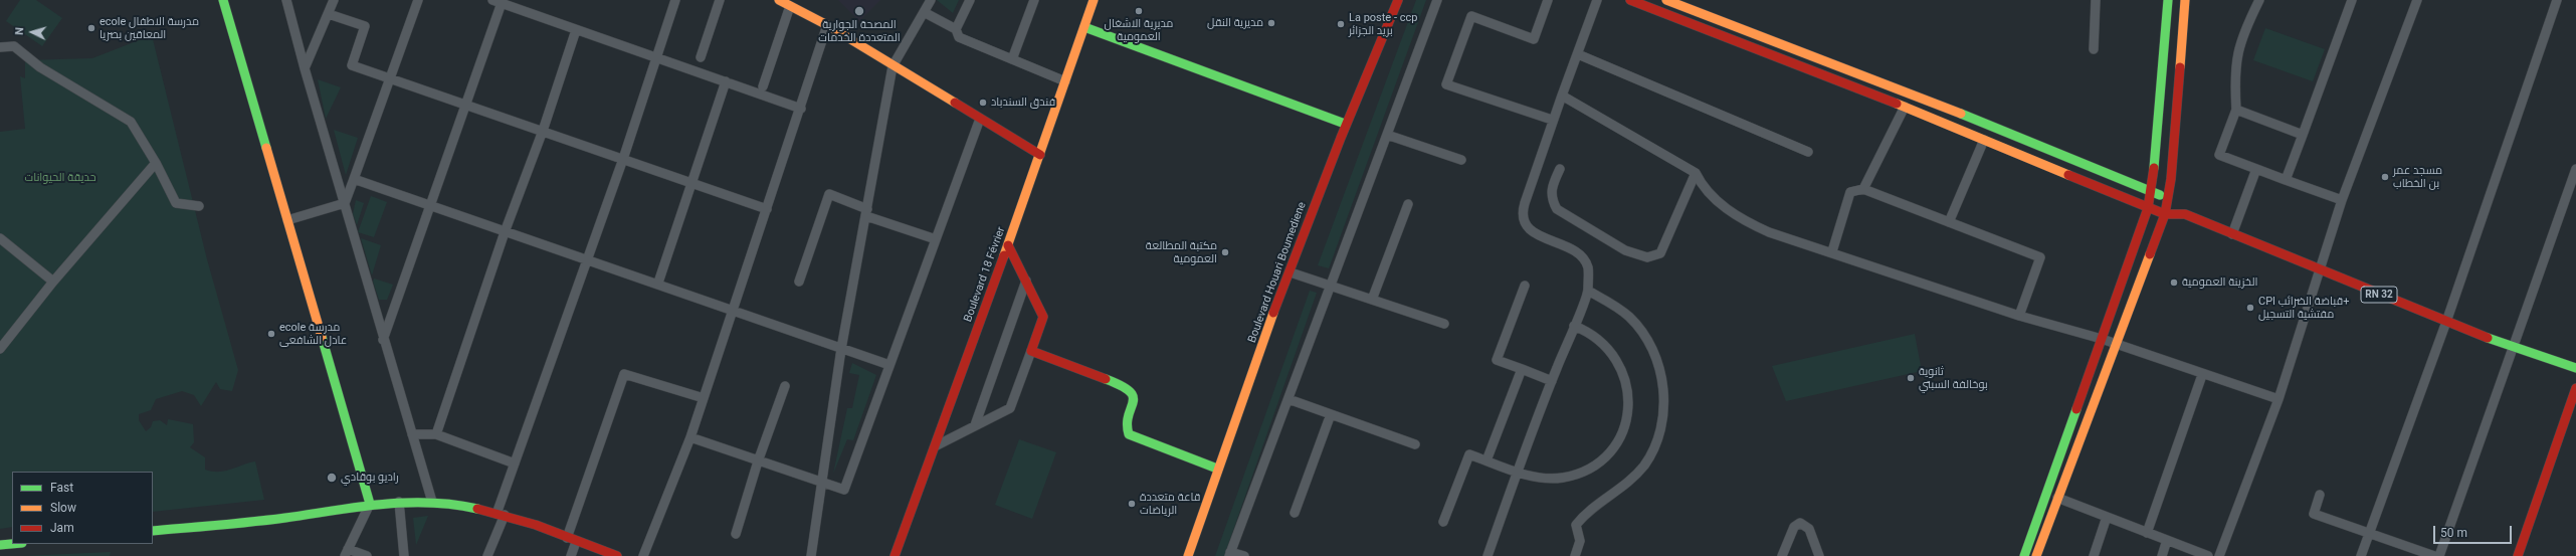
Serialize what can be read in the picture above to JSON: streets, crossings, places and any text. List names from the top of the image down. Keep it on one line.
{"streets":{"main road":["Boulevard Houari Boumediene","Boulevard 18 Février","RN 32"]},"parks":["حديقة الحيوانات"],"places":["المصحة الجوارية المتعددة الخدمات","مديرية الاشغال العمومية","مديرية النقل","La poste - ccp بريد الجزائر","ecole مدرسة الاطفال المعاقين بصريا","فندق السندباد","مسجد عمر بن الخطاب","مكتبة المطالعة العمومية","الخزينة العمومية","CPI قباضة الضرائب+ مفتشية التسجيل","ecole مدرسة عادل الشافعى","ثانوية بوخالفة السبتي","راديو بوقادي","قاعة متعددة الرياضات"],"legend":["Fast","Slow","Jam"],"scale_bar":"50 m","north":"left"}
